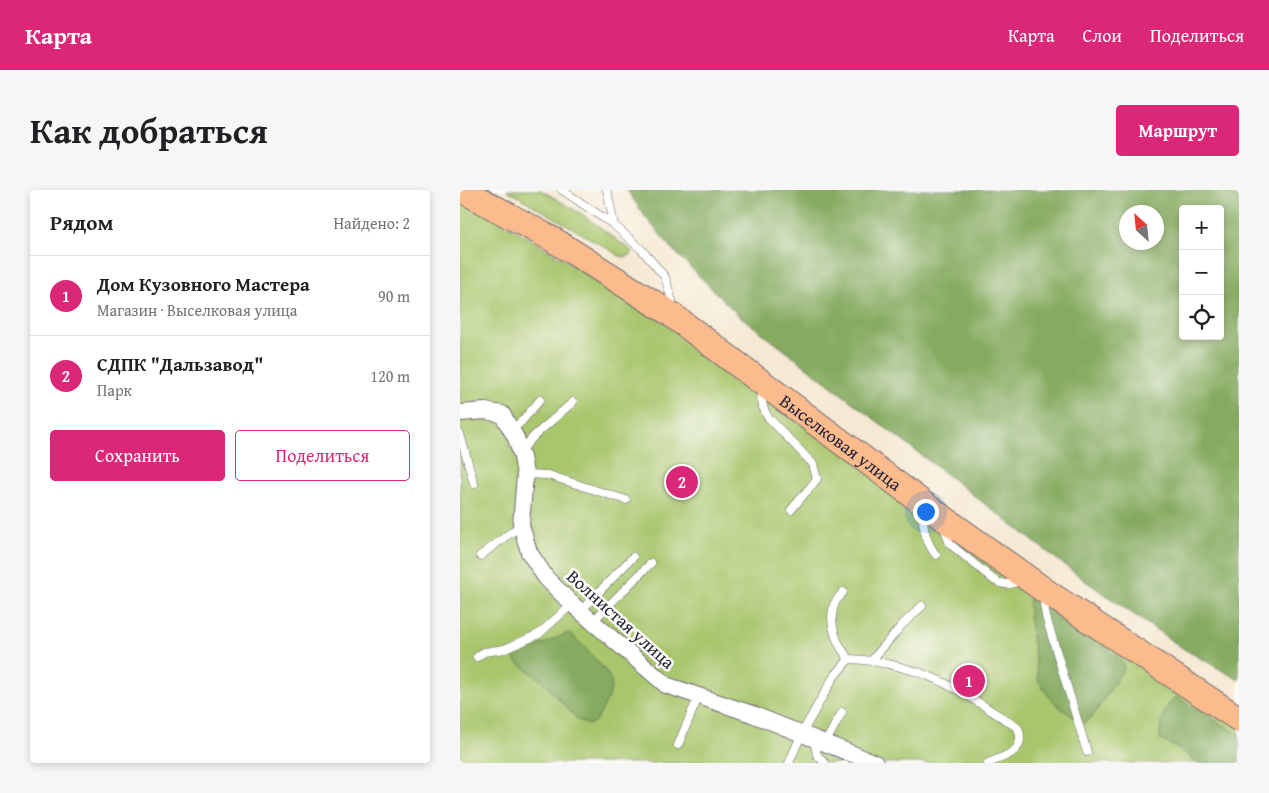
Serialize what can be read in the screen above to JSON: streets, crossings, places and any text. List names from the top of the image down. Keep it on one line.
{"streets":{"main road":["Выселковая улица"],"street":["Волнистая улица"]},"north":"top left","page":{"header":"Карта","nav":["Карта","Слои","Поделиться"],"title":"Как добраться","buttons":["Маршрут",["Сохранить","Поделиться"]],"heading":["Рядом","Найдено: 2"],"map_buttons":["+","−"],"list":[{"mark":"1","name":"Дом Кузовного Мастера","note":"Магазин · Выселковая улица","value":"90 m"},{"mark":"2","name":"СДПК \"Дальзавод\"","note":"Парк","value":"120 m"}],"pins":["2","1"]}}
